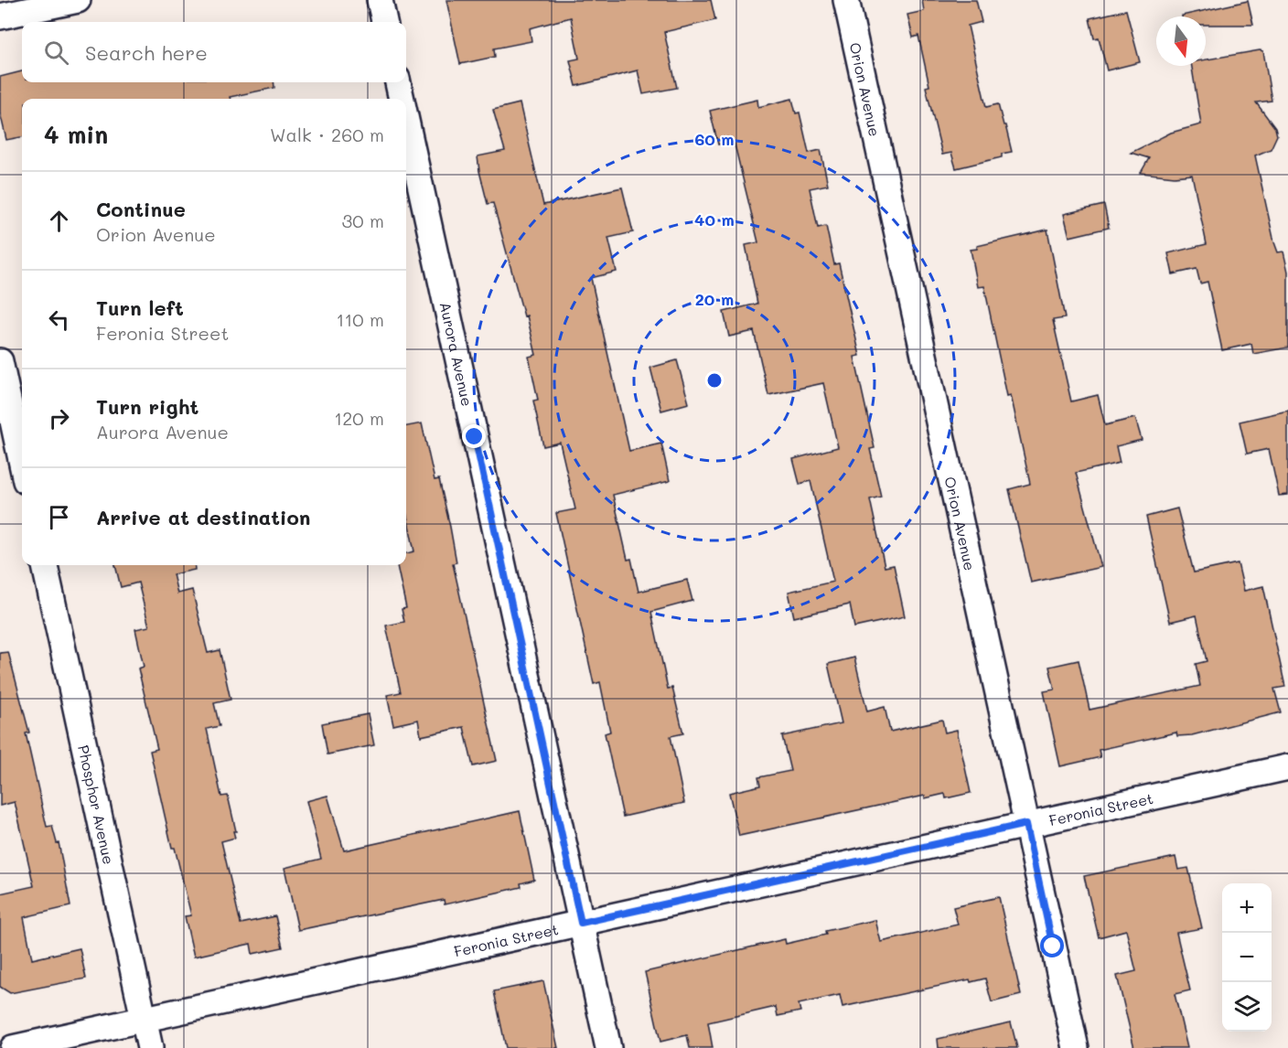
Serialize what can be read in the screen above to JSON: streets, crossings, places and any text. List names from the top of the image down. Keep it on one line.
{"streets":{"street":["Orion Avenue","Aurora Avenue","Phosphor Avenue","Feronia Street"]},"crossings":[["Orion Avenue","Feronia Street"],["Aurora Avenue","Feronia Street"],["Phosphor Avenue","Feronia Street"]],"north":"bottom","page":{"search":"Search here","heading":["4 min","Walk · 260 m"],"list":[["Continue","Orion Avenue","30 m"],["Turn left","Feronia Street","110 m"],["Turn right","Aurora Avenue","120 m"],"Arrive at destination"],"map_buttons":["+","−"]},"rings":["60 m","40 m","20 m"]}
